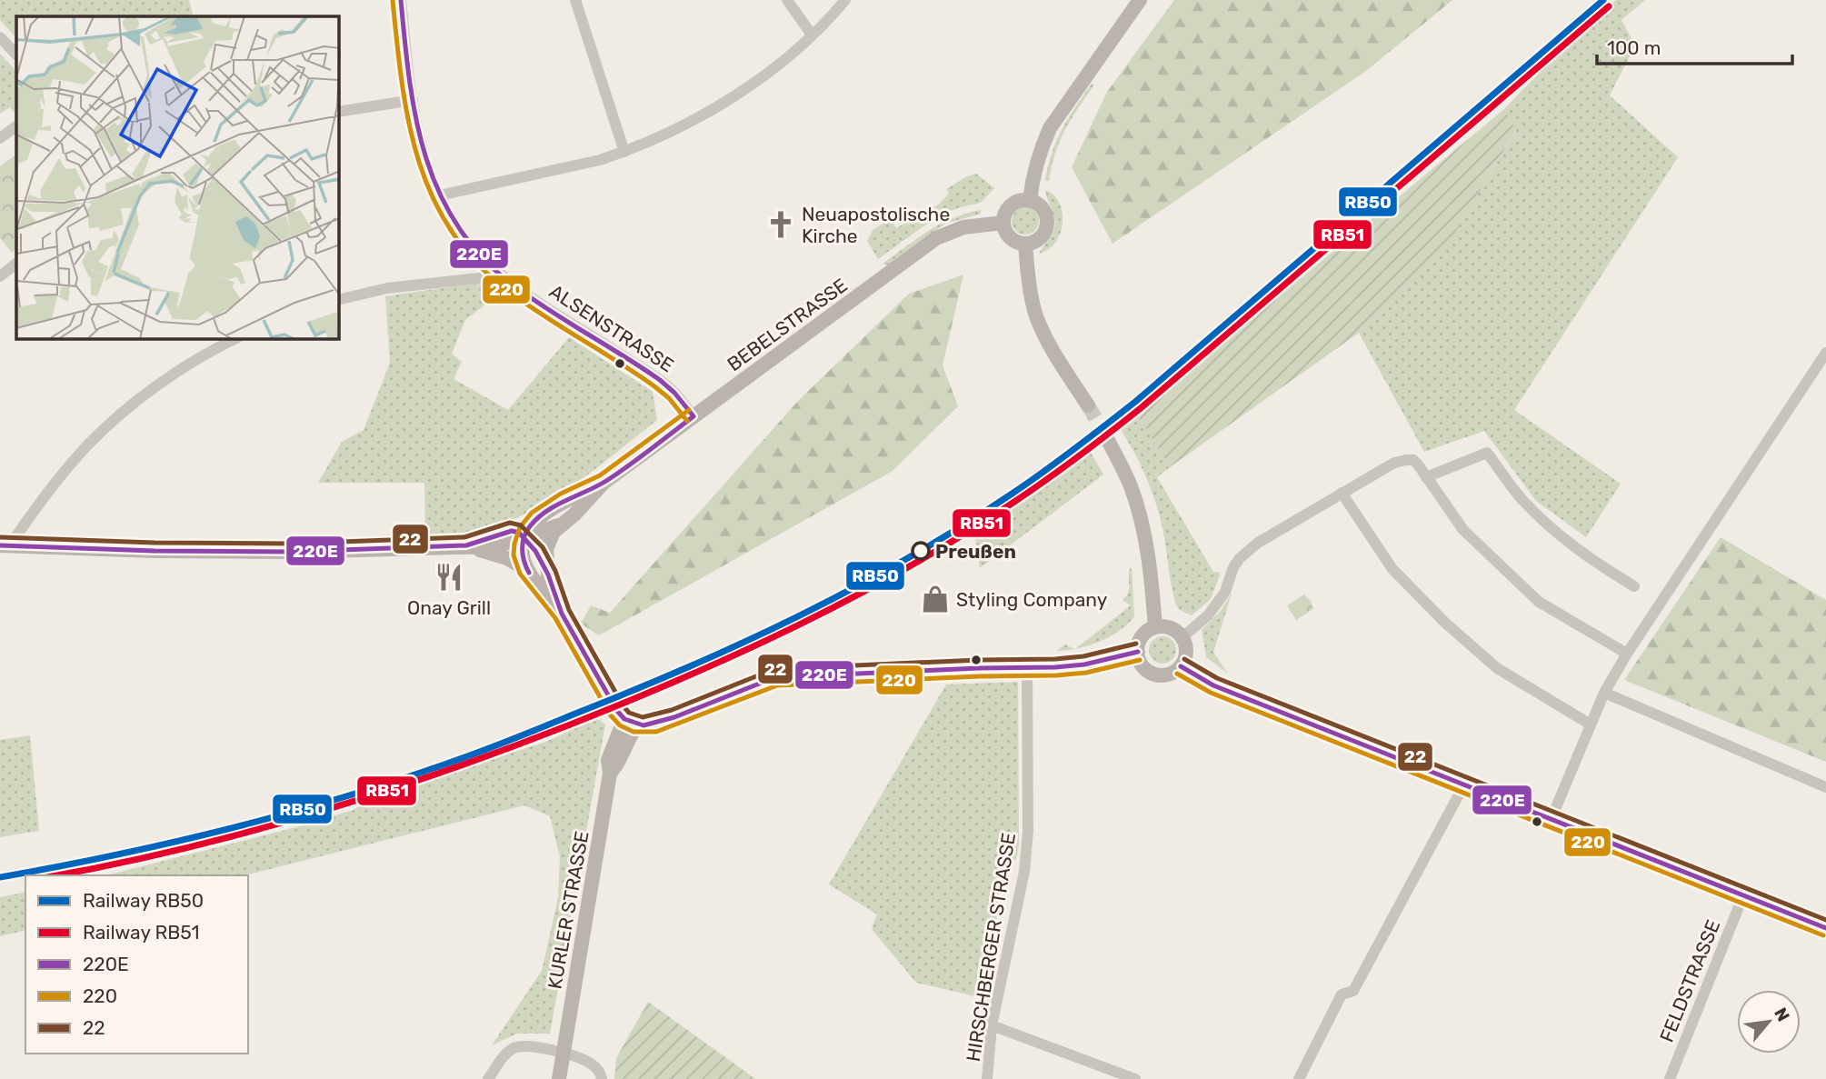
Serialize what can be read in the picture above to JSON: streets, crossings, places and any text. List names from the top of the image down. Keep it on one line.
{"streets":{"street":["BEBELSTRASSE","ALSENSTRASSE","KURLER STRASSE","HIRSCHBERGER STRASSE","FELDSTRASSE"]},"crossings":[["BEBELSTRASSE","ALSENSTRASSE"]],"places":{"church":["Neuapostolische Kirche"],"other":["Preußen"],"restaurant":["Onay Grill"],"shop":["Styling Company"]},"lines":["rail line RB50","transit line 220E","transit line 220","rail line RB51","transit line 22"],"legend":["Railway RB50","Railway RB51","220E","220","22"],"scale_bar":"100 m","north":"top right"}
